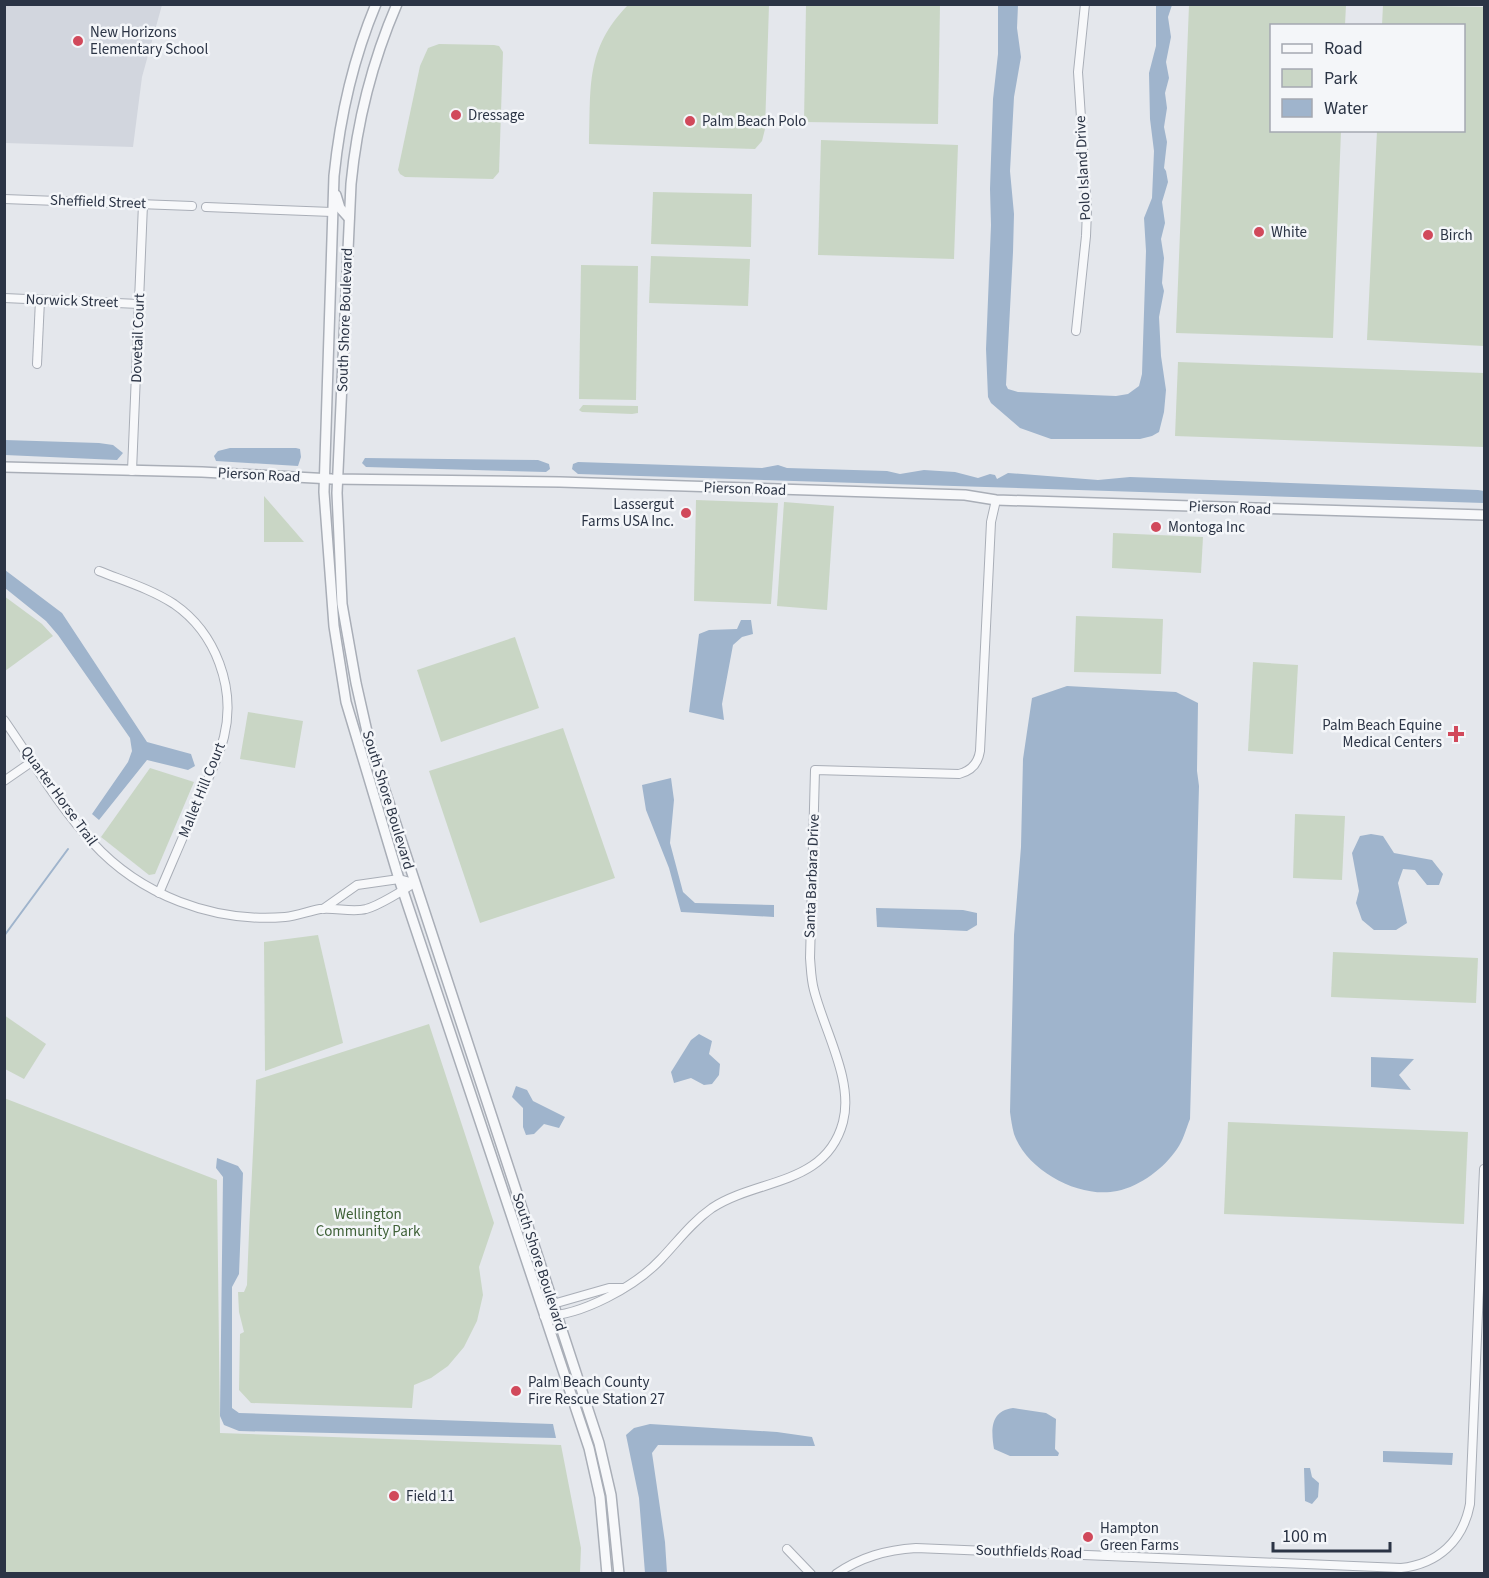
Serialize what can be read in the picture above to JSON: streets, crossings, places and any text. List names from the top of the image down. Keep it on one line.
{"streets":{"street":["Polo Island Drive","Sheffield Street","Norwick Street","South Shore Boulevard","Dovetail Court","Pierson Road","Mallet Hill Court","Quarter Horse Trail","Santa Barbara Drive","Southfields Road"]},"crossings":[["Sheffield Street","Dovetail Court"],["Norwick Street","Dovetail Court"],["South Shore Boulevard","Pierson Road"],["South Shore Boulevard","Quarter Horse Trail"],["South Shore Boulevard","Santa Barbara Drive"],["Dovetail Court","Pierson Road"],["Pierson Road","Santa Barbara Drive"],["Mallet Hill Court","Quarter Horse Trail"]],"parks":["Wellington Community Park"],"places":{"other":["New Horizons Elementary School","Dressage","Palm Beach Polo","White","Birch","Lassergut Farms USA Inc.","Montoga Inc","Palm Beach County Fire Rescue Station 27","Field 11","Hampton Green Farms"],"health":["Palm Beach Equine Medical Centers"]},"legend":["Road","Park","Water"],"scale_bar":"100 m"}
